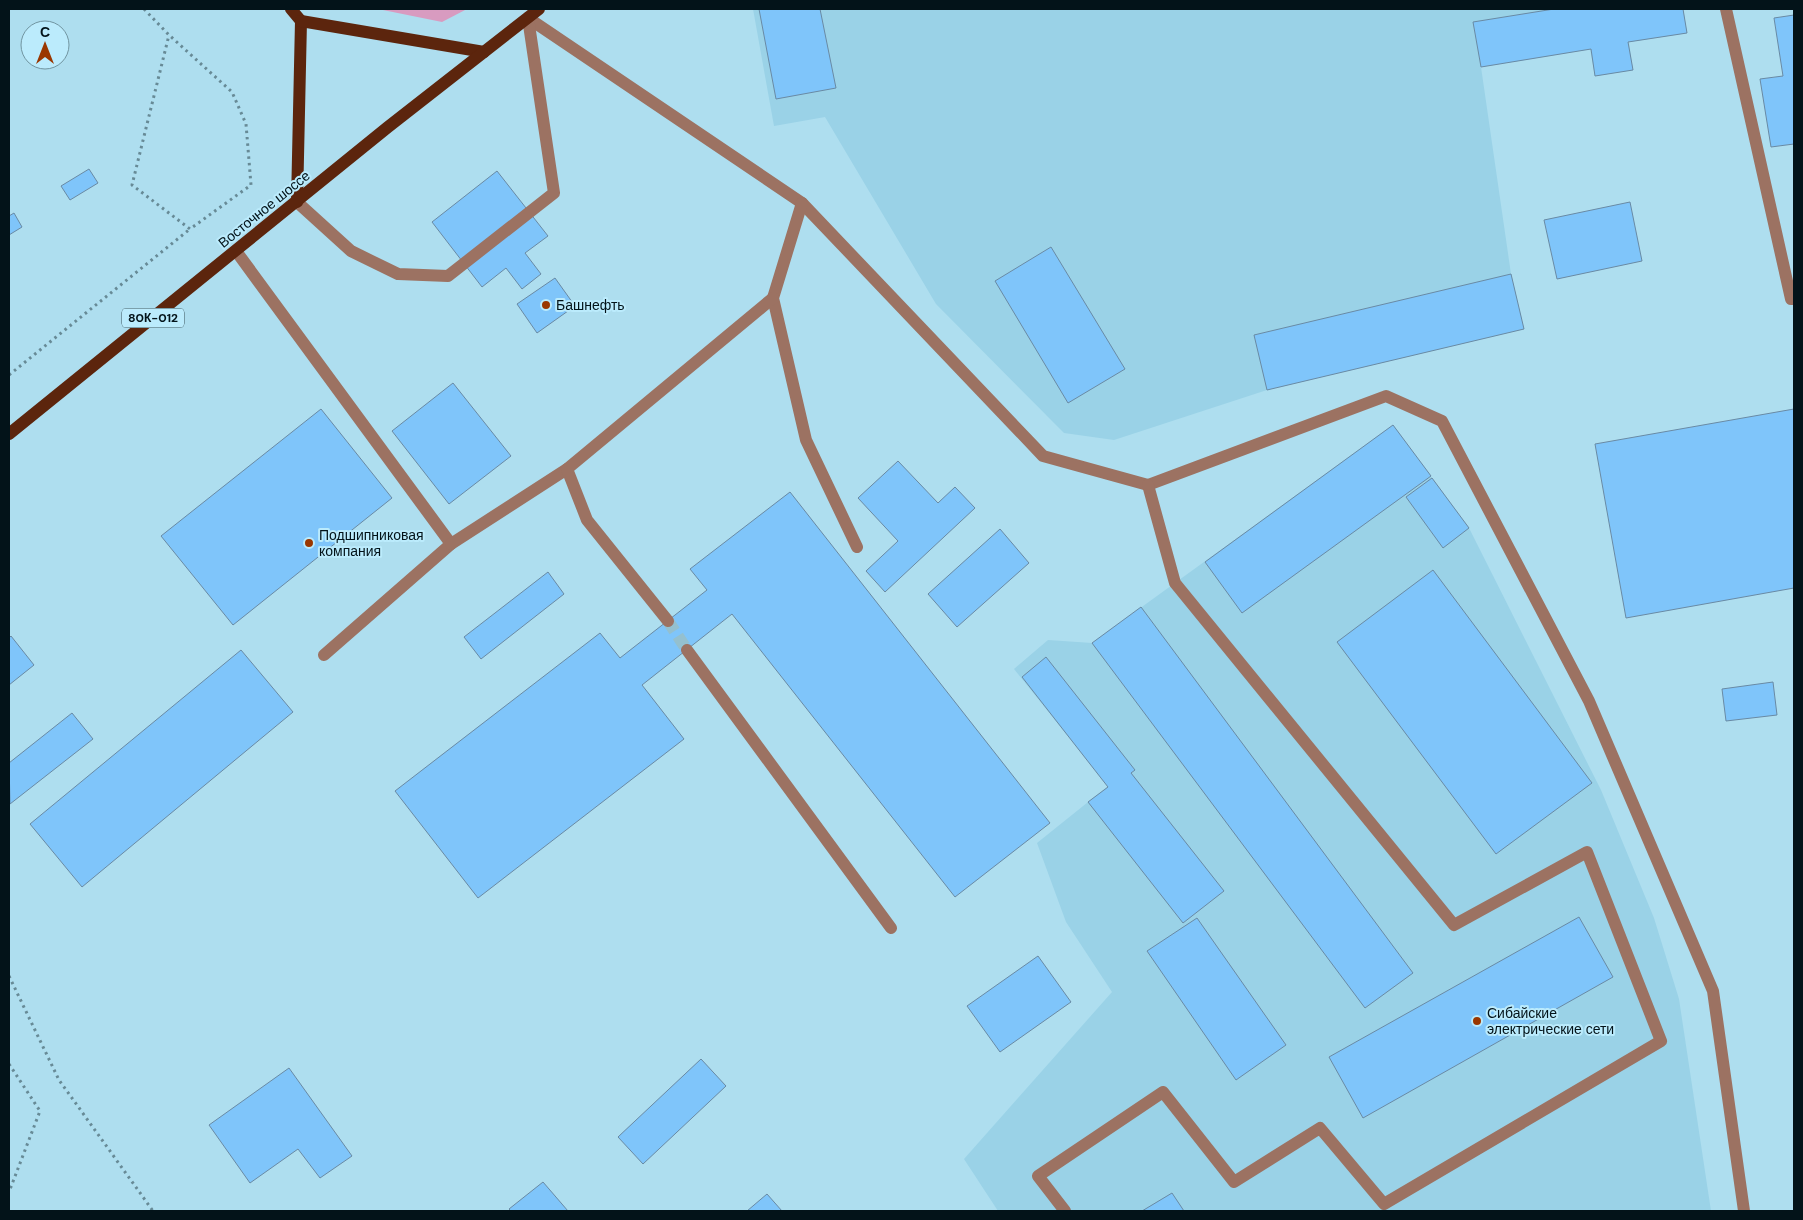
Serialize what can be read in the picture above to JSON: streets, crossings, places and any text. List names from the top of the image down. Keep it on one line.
{"streets":{"main road":["Восточное шоссе","80К-012"]},"places":["Башнефть","Подшипниковая компания","Сибайские электрические сети"],"north":"top"}
